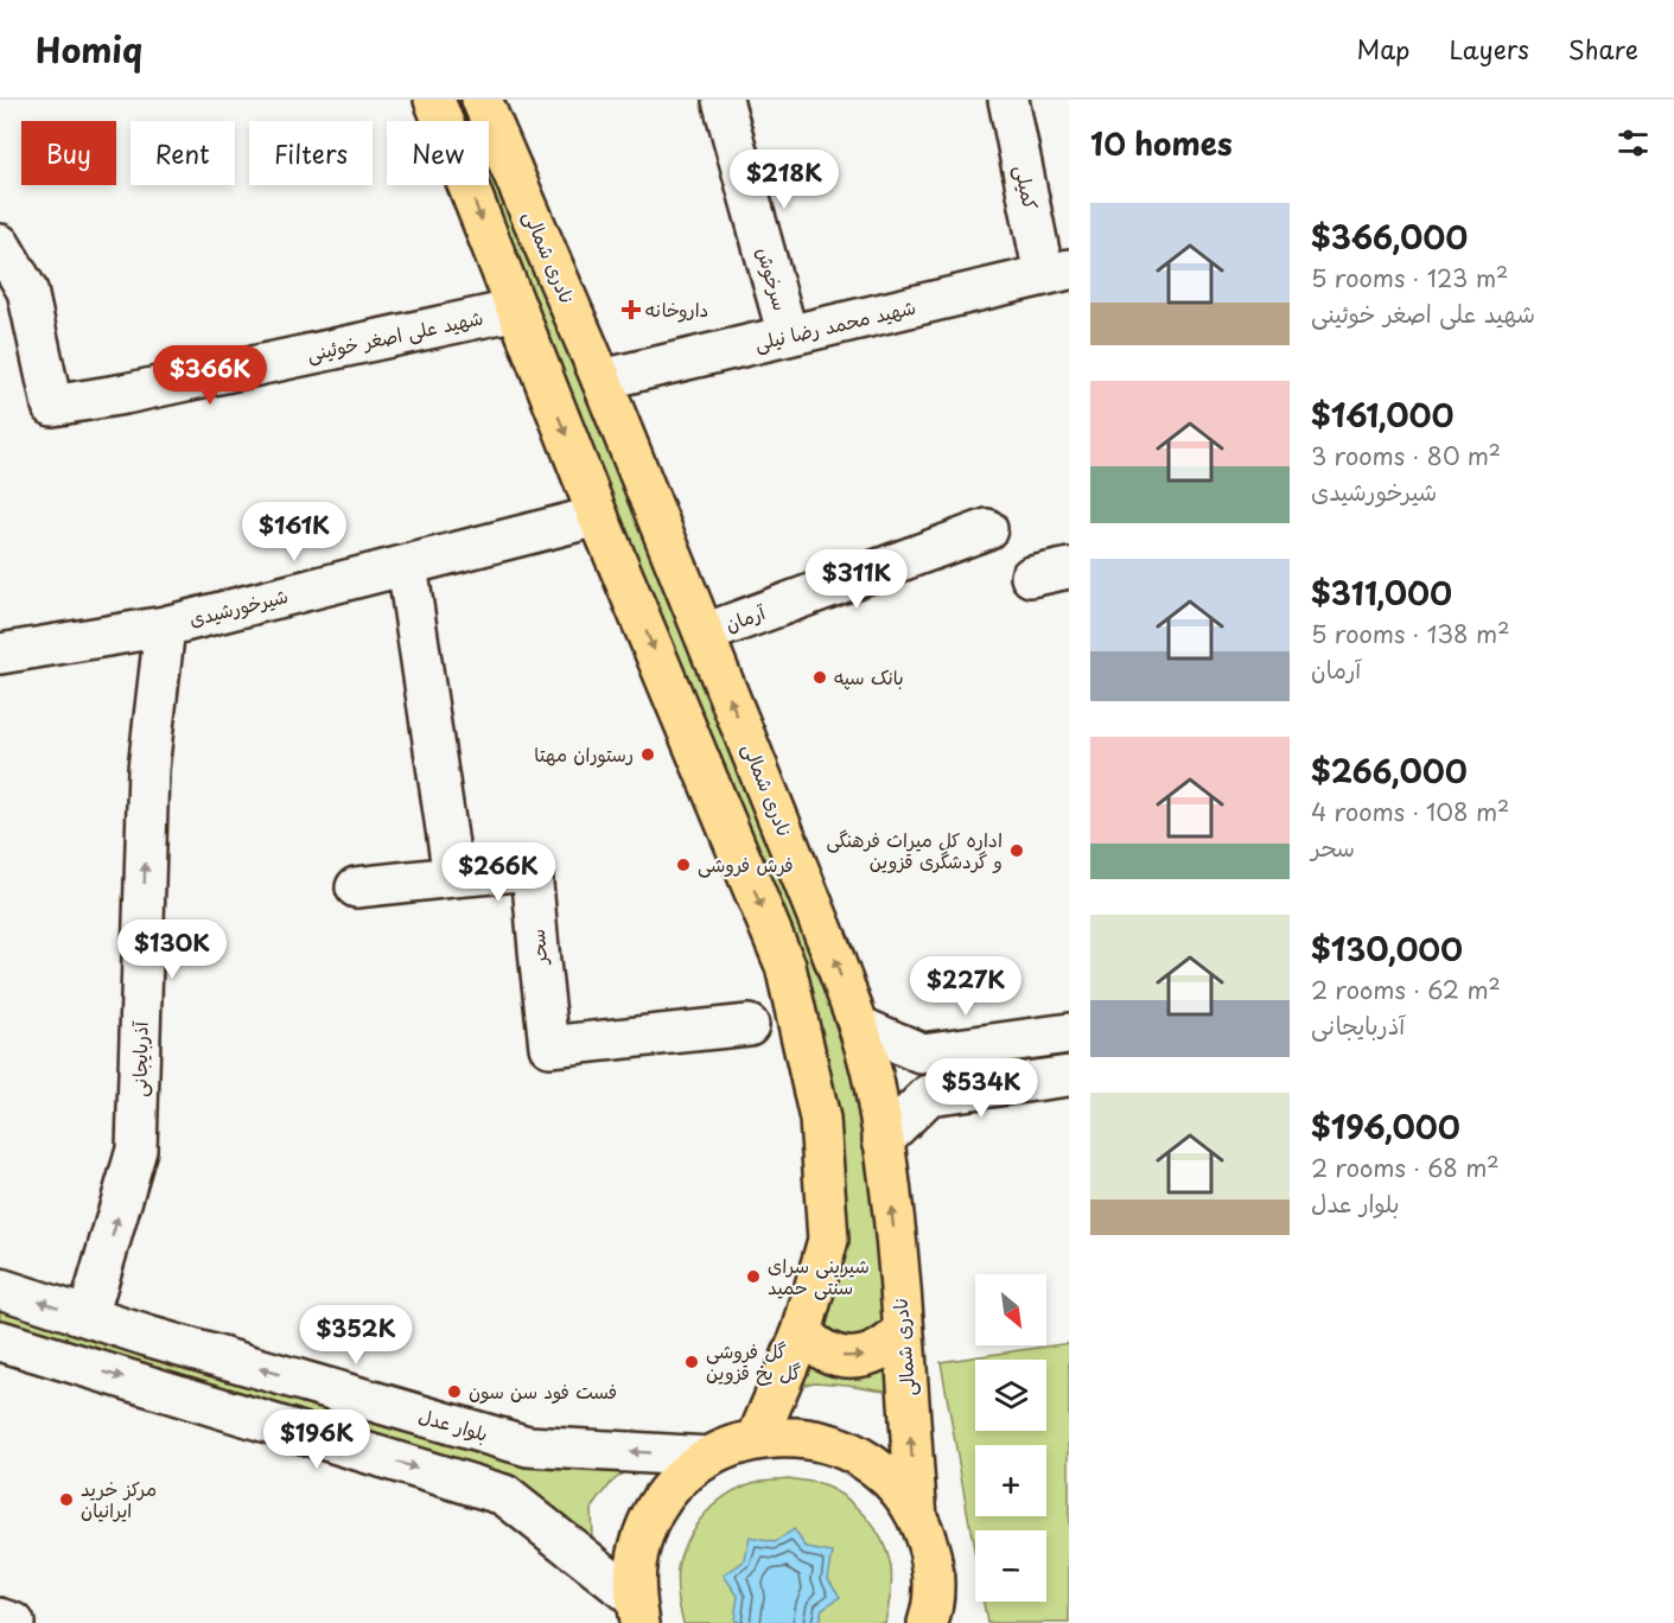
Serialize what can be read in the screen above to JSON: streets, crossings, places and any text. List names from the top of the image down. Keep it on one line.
{"streets":{"main road":["نادری شمالی"],"street":["کمیلی","سرخوش","شهید محمد رضا نیلی","شهید علی اصغر خوئینی","شیرخورشیدی","آرمان","سحر","آذربایجانی","بلوار عدل"]},"crossings":[["کمیلی","شهید محمد رضا نیلی"],["نادری شمالی","شهید محمد رضا نیلی"],["نادری شمالی","آرمان"],["سرخوش","شهید محمد رضا نیلی"],["شیرخورشیدی","آذربایجانی"],["آذربایجانی","بلوار عدل"]],"places":{"health":["داروخانه"],"other":["بانک سپه","رستوران مهتا","اداره کل میراث فرهنگی و گردشگری قزوین","فرش فروشی","شیرینی سرای سنتی حمید","گل فروشی گل یخ قزوین","فست فود سن سون","مرکز خرید ایرانیان"]},"north":"bottom right","page":{"header":"Homiq","nav":["Map","Layers","Share"],"heading":"10 homes","chip":["Buy","Rent","Filters","New"],"price":["$218K","$366K","$161K","$311K","$266K","$130K","$227K","$534K","$352K","$196K"],"list":[{"name":"$366,000","note":"5 rooms · 123 m² · شهید علی اصغر خوئینی"},{"name":"$161,000","note":"3 rooms · 80 m² · شیرخورشیدی"},{"name":"$311,000","note":"5 rooms · 138 m² · آرمان"},{"name":"$266,000","note":"4 rooms · 108 m² · سحر"},{"name":"$130,000","note":"2 rooms · 62 m² · آذربایجانی"},{"name":"$196,000","note":"2 rooms · 68 m² · بلوار عدل"}],"map_buttons":["+","−"]}}
